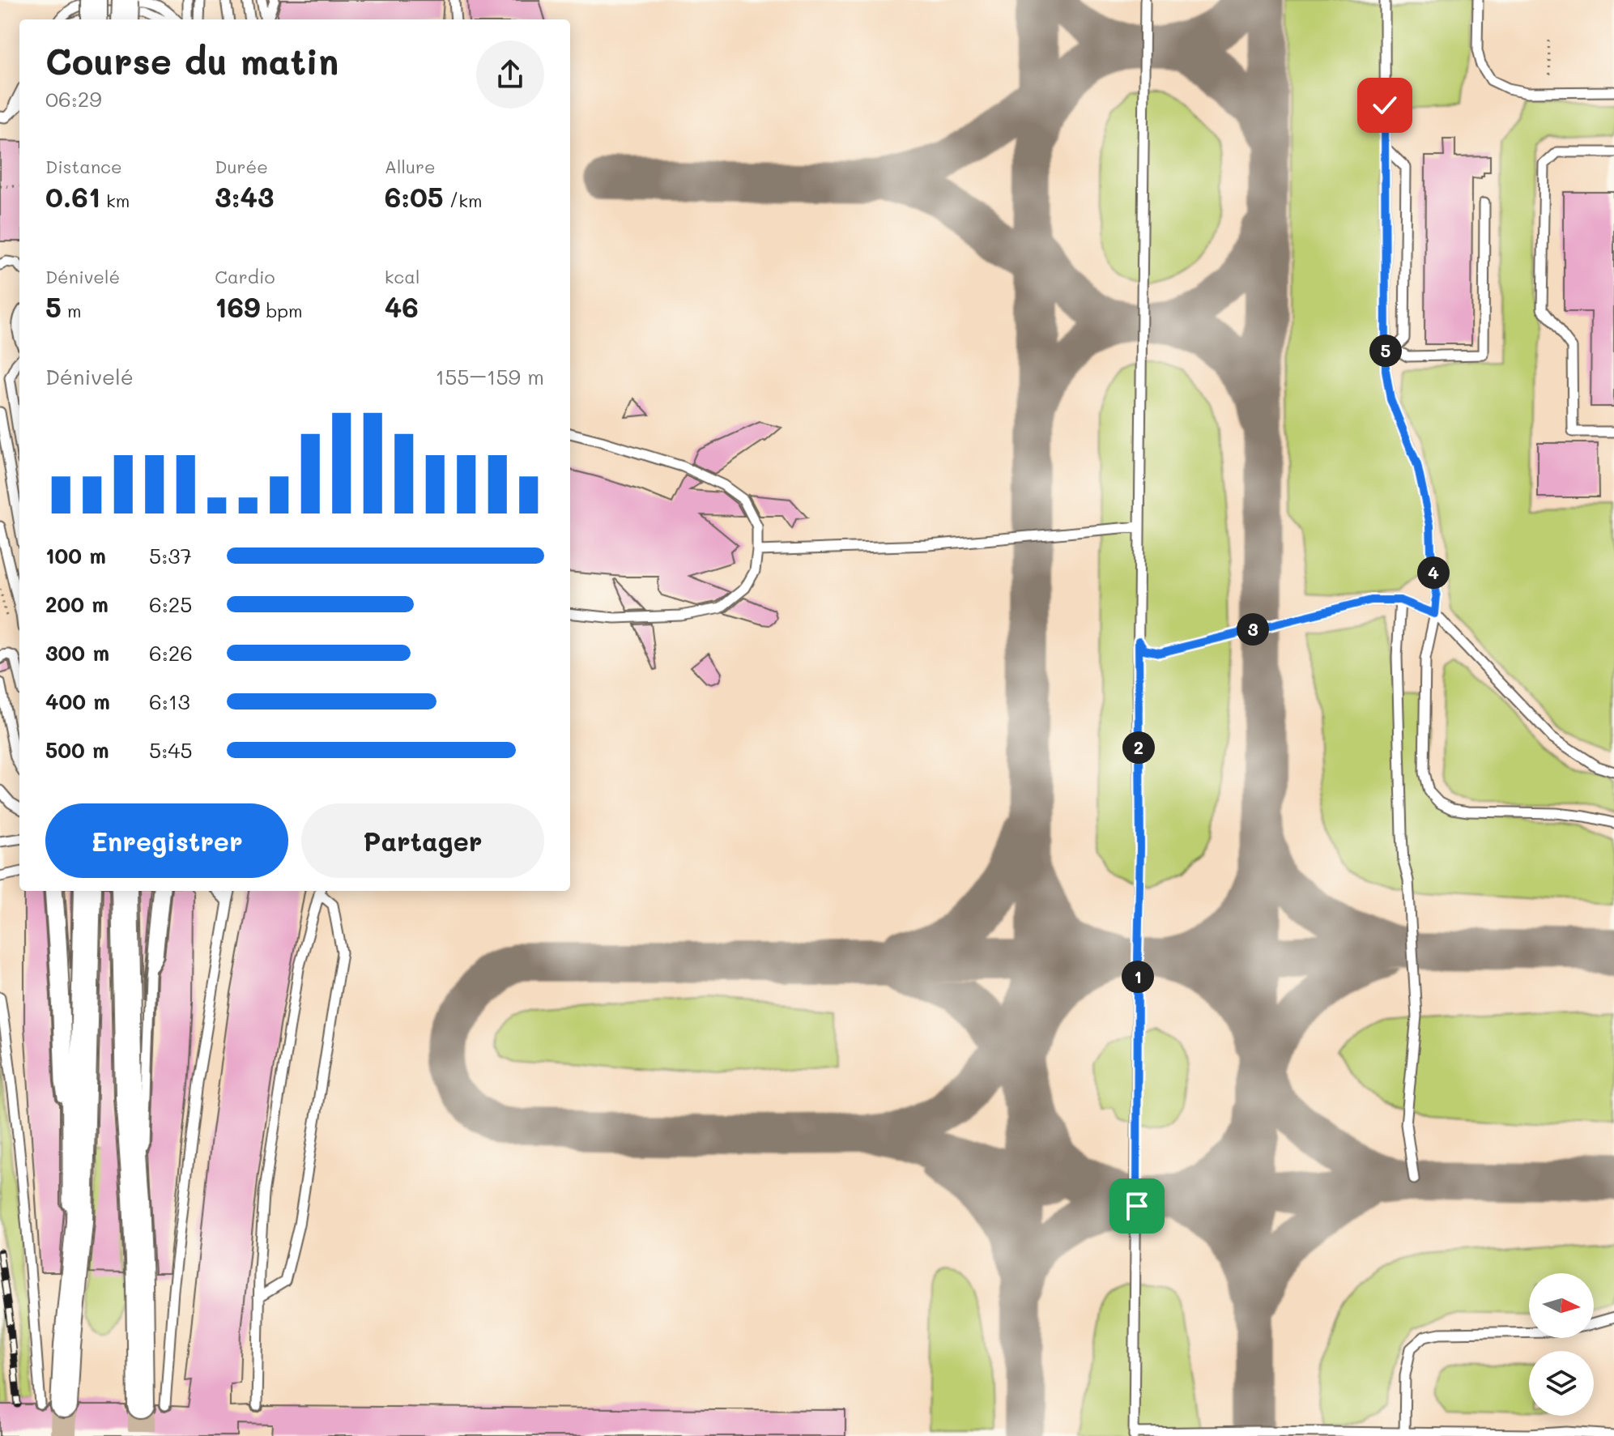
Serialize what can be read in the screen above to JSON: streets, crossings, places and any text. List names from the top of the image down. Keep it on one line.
{"north":"right","page":{"heading":["Course du matin","06:29"],"stats":[["Distance","0.61 km"],["Durée","3:43"],["Allure","6:05 /km"],["Dénivelé","5 m"],["Cardio","169 bpm"],["kcal","46"]],"pins":["5","4","3","2","1"],"chart":["Dénivelé","155–159 m"],"list":[{"name":"100 m","note":"5:37"},{"name":"200 m","note":"6:25"},{"name":"300 m","note":"6:26"},{"name":"400 m","note":"6:13"},{"name":"500 m","note":"5:45"}],"buttons":["Enregistrer","Partager"]}}
